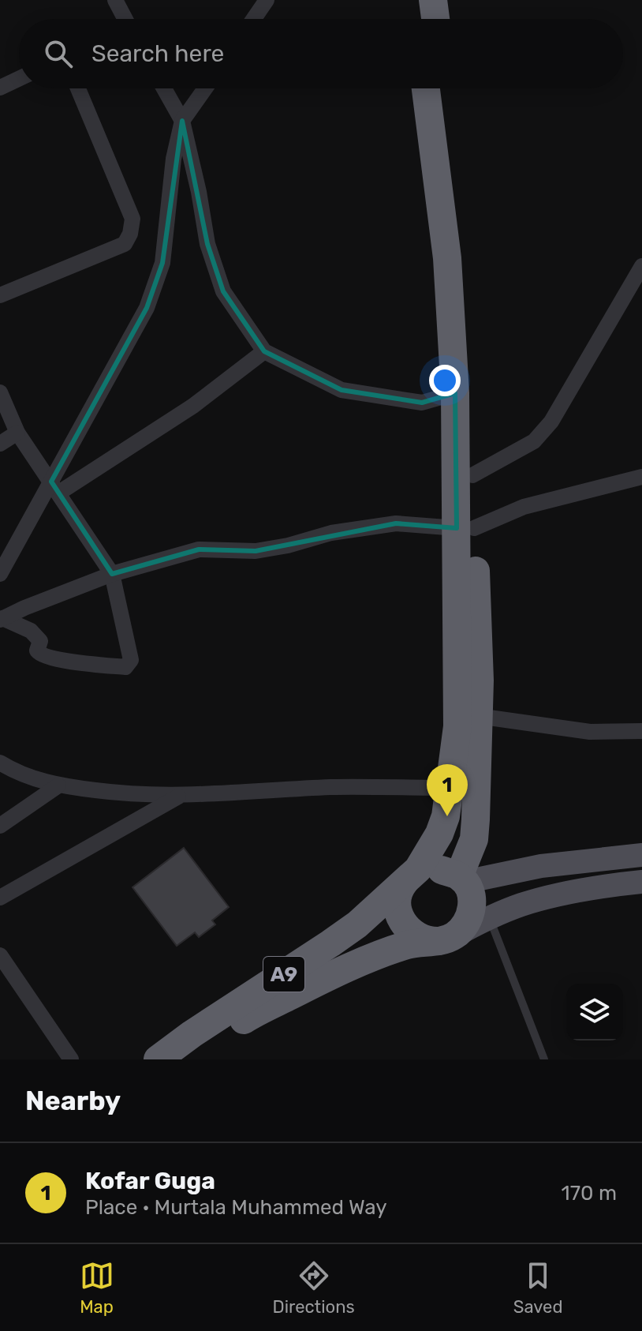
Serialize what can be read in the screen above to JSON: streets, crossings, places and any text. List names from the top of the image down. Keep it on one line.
{"streets":{"highway":["A9"]},"page":{"search":"Search here","pins":"1","heading":"Nearby","list":[{"mark":"1","name":"Kofar Guga","note":"Place · Murtala Muhammed Way","value":"170 m"}],"nav":["Map","Directions","Saved"]}}
